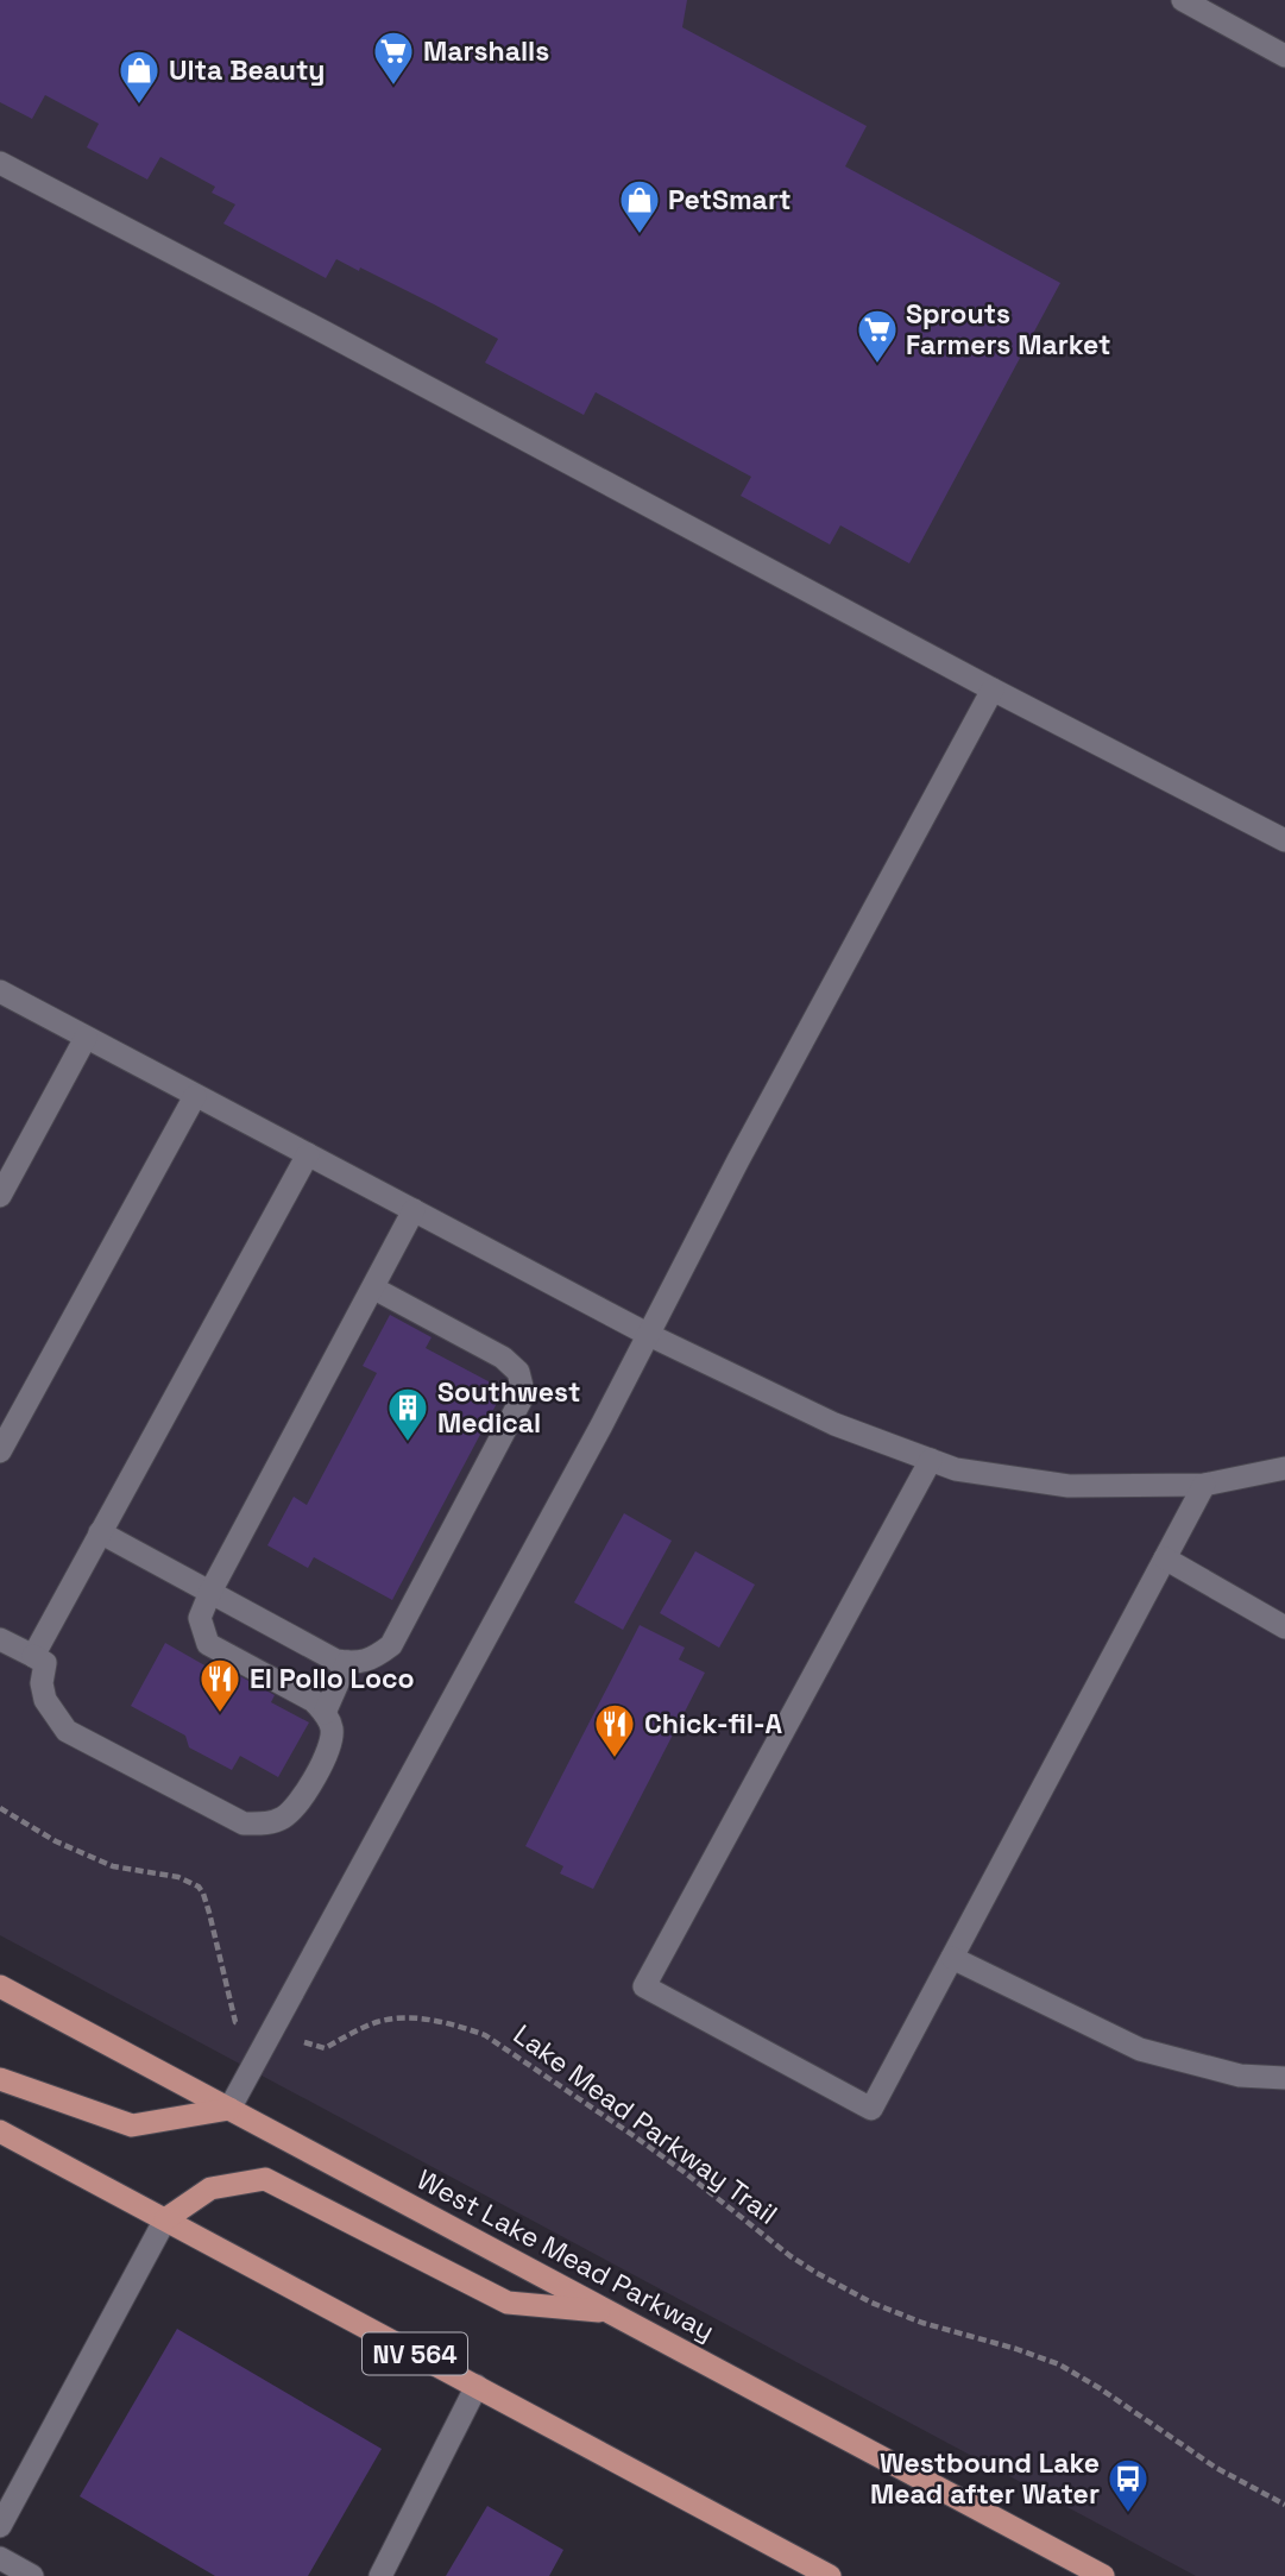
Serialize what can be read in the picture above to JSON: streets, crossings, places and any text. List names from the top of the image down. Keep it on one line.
{"streets":{"main road":["West Lake Mead Parkway","NV 564"],"path":["Lake Mead Parkway Trail"]},"places":{"supermarket":["Marshalls","Sprouts Farmers Market"],"shop":["Ulta Beauty","PetSmart"],"building":["Southwest Medical"],"restaurant":["El Pollo Loco","Chick-fil-A"],"bus stop":["Westbound Lake Mead after Water"]}}
